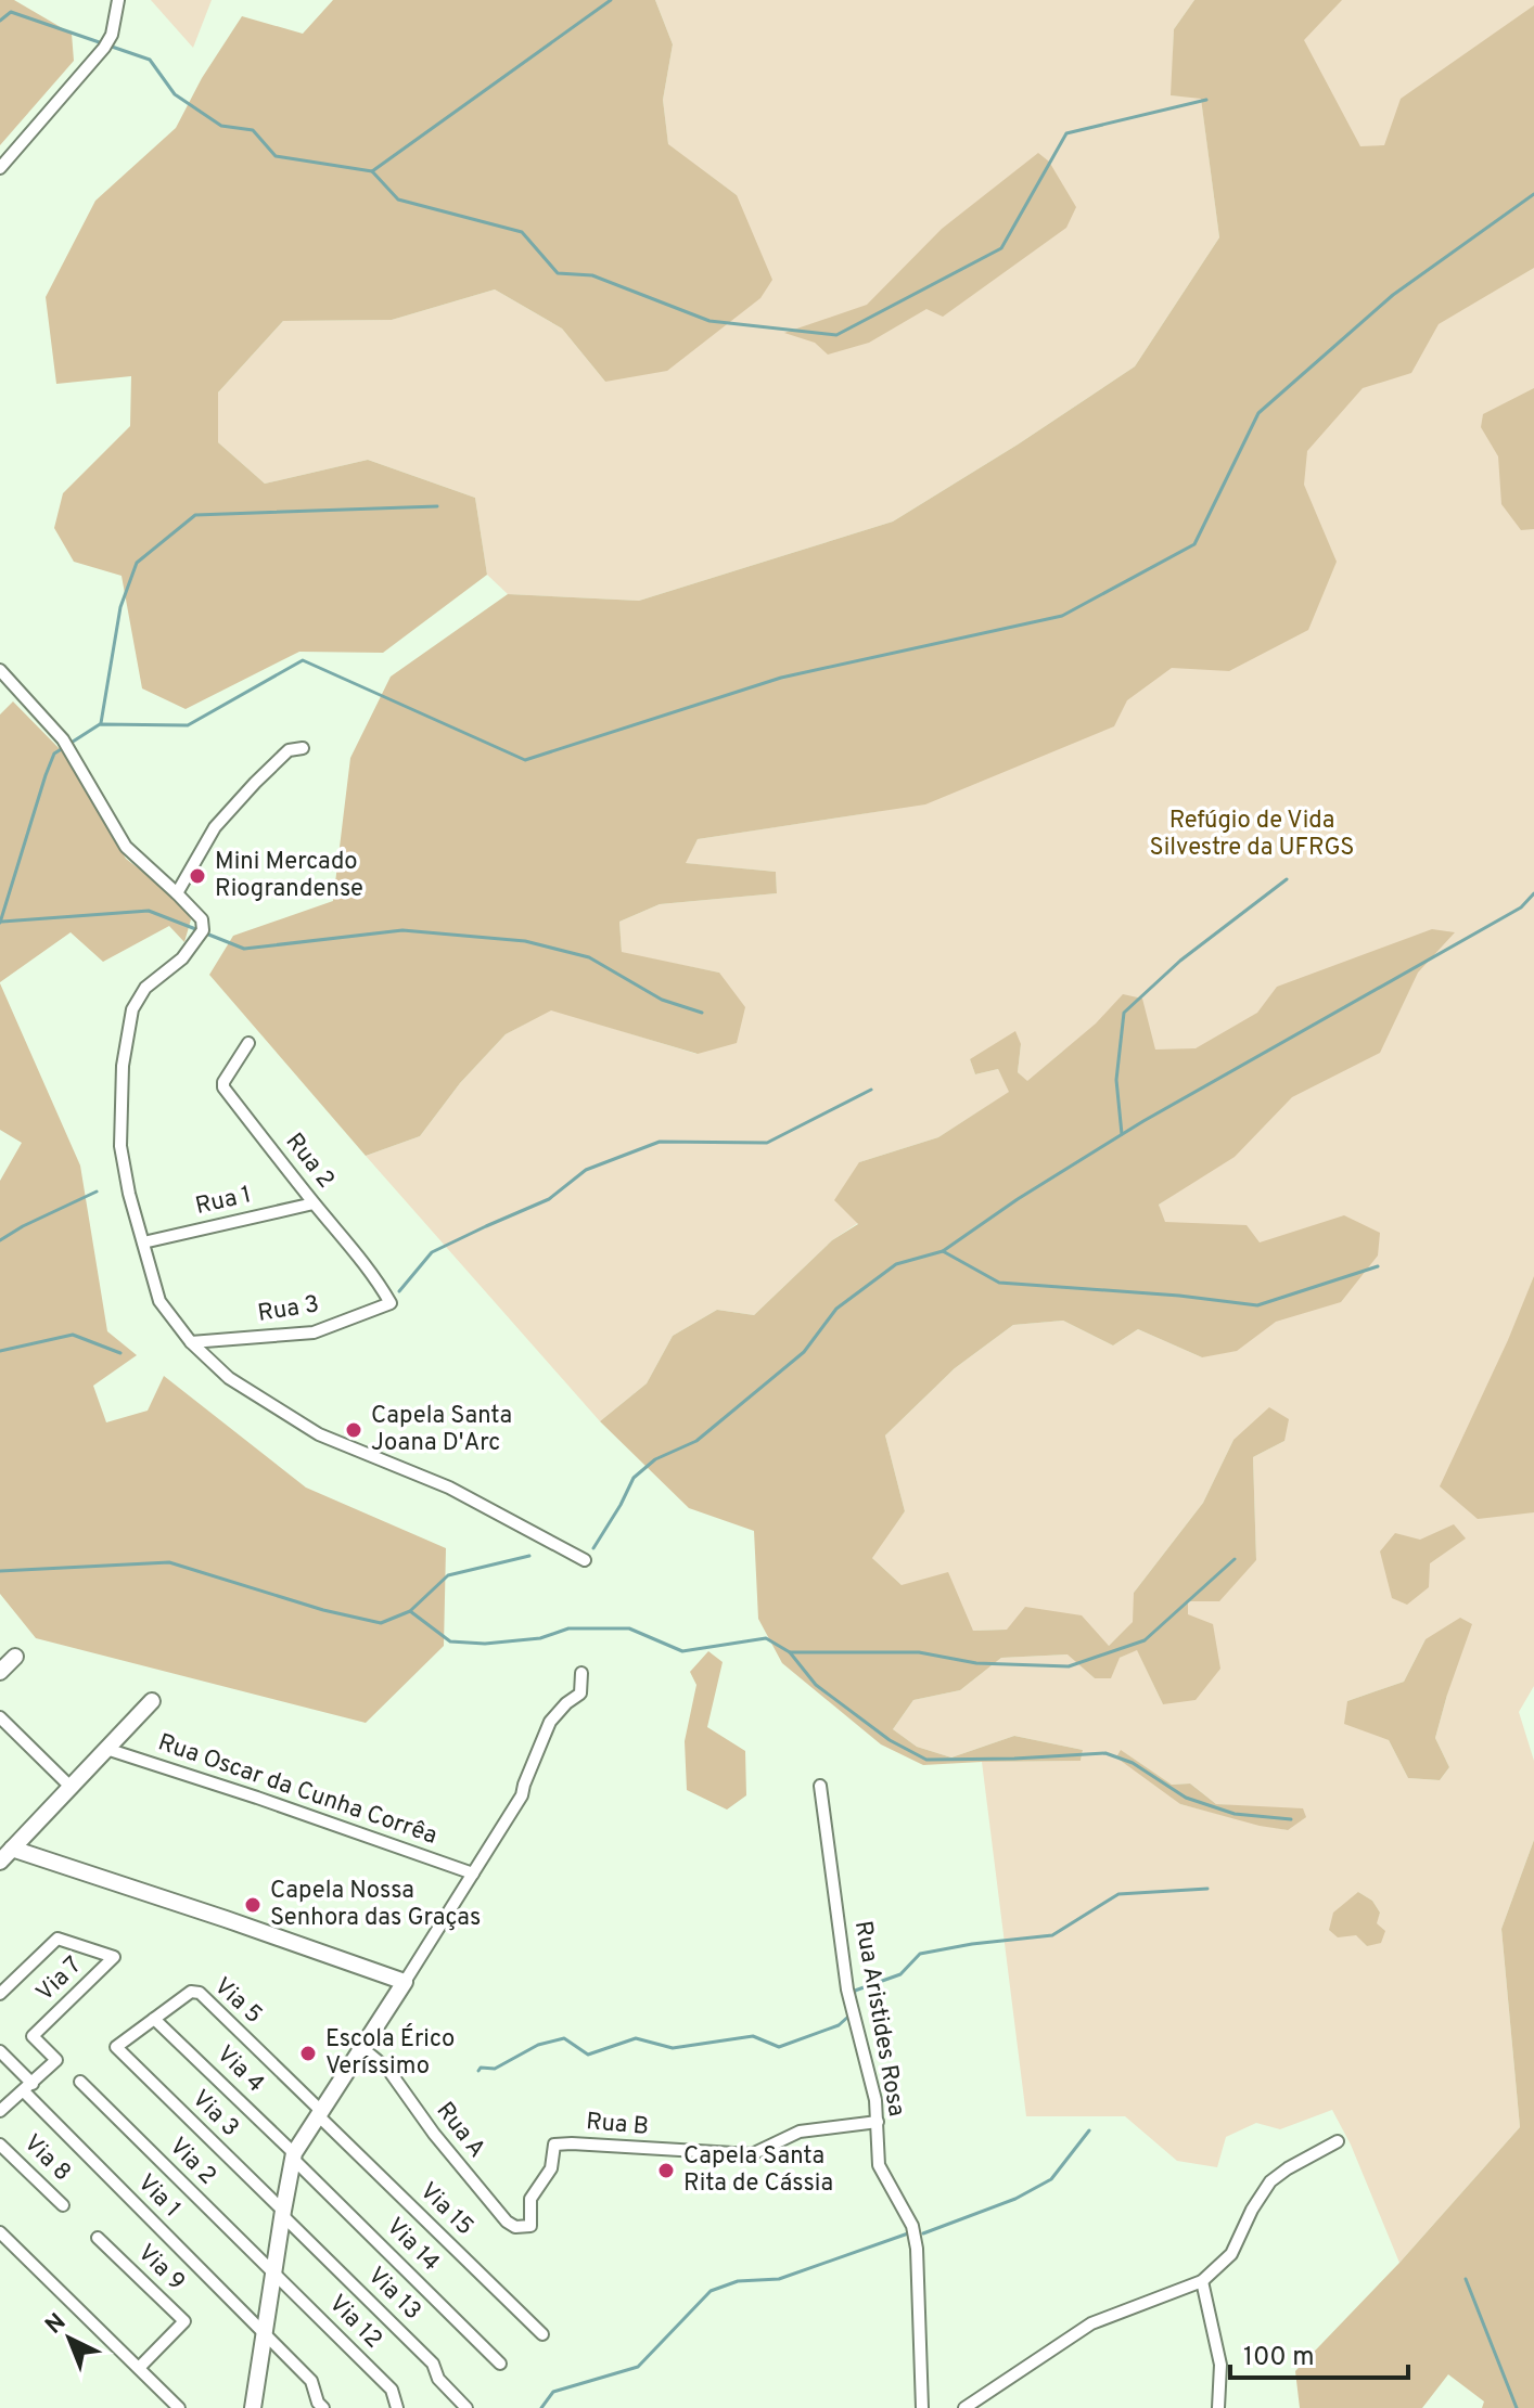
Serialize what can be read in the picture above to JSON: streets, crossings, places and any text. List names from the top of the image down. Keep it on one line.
{"streets":{"street":["Rua 2","Rua 1","Rua 3","Rua Oscar da Cunha Corrêa","Via 7","Via 5","Rua Aristides Rosa","Via 4","Via 3","Rua B","Rua A","Via 8","Via 2","Via 1","Via 15","Via 14","Via 9","Via 13","Via 12"]},"crossings":[["Rua 2","Rua 1"],["Rua 2","Rua 3"],["Via 7","Via 1"],["Via 5","Via 4"],["Via 5","Via 3"],["Via 5","Via 15"],["Rua Aristides Rosa","Rua B"],["Via 4","Via 14"],["Via 3","Via 13"],["Rua B","Rua A"],["Via 2","Via 12"]],"parks":["Refúgio de Vida Silvestre da UFRGS"],"places":["Mini Mercado Riograndense","Capela Santa Joana D'Arc","Capela Nossa Senhora das Graças","Escola Érico Veríssimo","Capela Santa Rita de Cássia"],"scale_bar":"100 m","north":"top left"}
